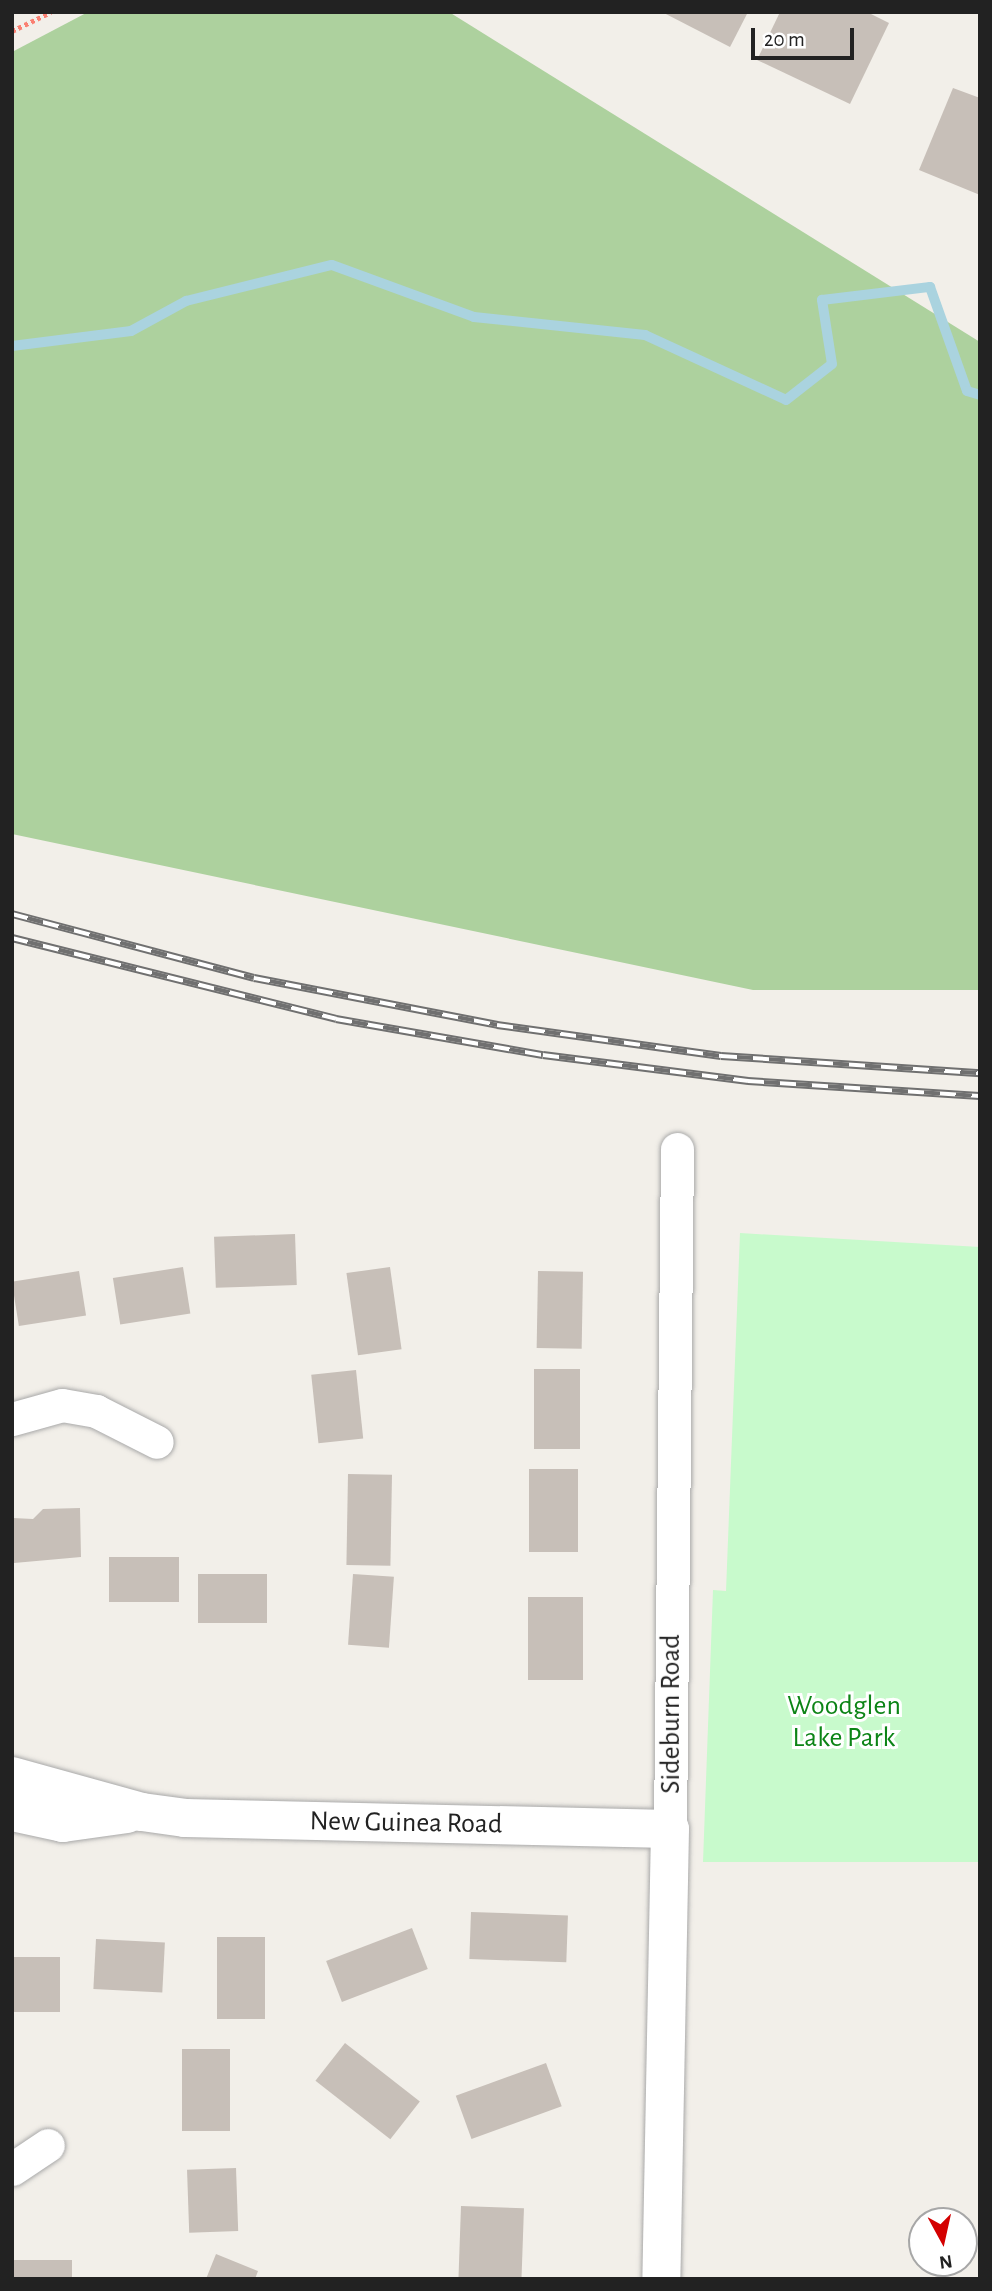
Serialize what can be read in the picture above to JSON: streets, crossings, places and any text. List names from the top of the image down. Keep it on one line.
{"streets":{"street":["Sideburn Road","New Guinea Road"]},"crossings":[["Sideburn Road","New Guinea Road"]],"parks":["Woodglen Lake Park"],"scale_bar":"20 m","north":"bottom"}
